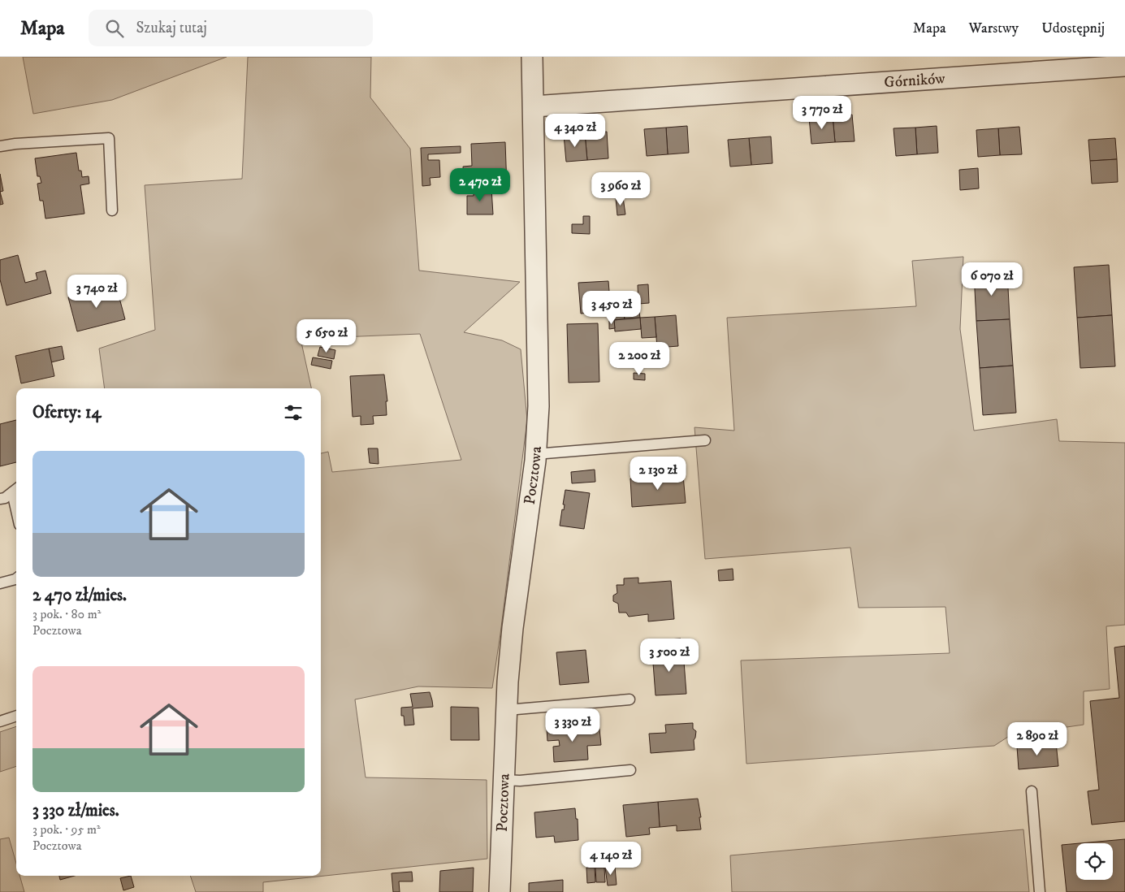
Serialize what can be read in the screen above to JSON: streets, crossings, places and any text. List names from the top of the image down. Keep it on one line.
{"streets":{"street":["Górników","Pocztowa"]},"crossings":[["Górników","Pocztowa"]],"page":{"header":"Mapa","search":"Szukaj tutaj","nav":["Mapa","Warstwy","Udostępnij"],"price":["3 770 zł","4 340 zł","2 470 zł","3 960 zł","6 070 zł","3 740 zł","3 450 zł","5 650 zł","2 200 zł","2 130 zł","3 500 zł","3 330 zł","2 890 zł","4 140 zł"],"heading":"Oferty: 14","list":[{"name":"2 470 zł/mies.","note":"3 pok. · 80 m² · Pocztowa"},{"name":"3 330 zł/mies.","note":"3 pok. · 95 m² · Pocztowa"}]}}
